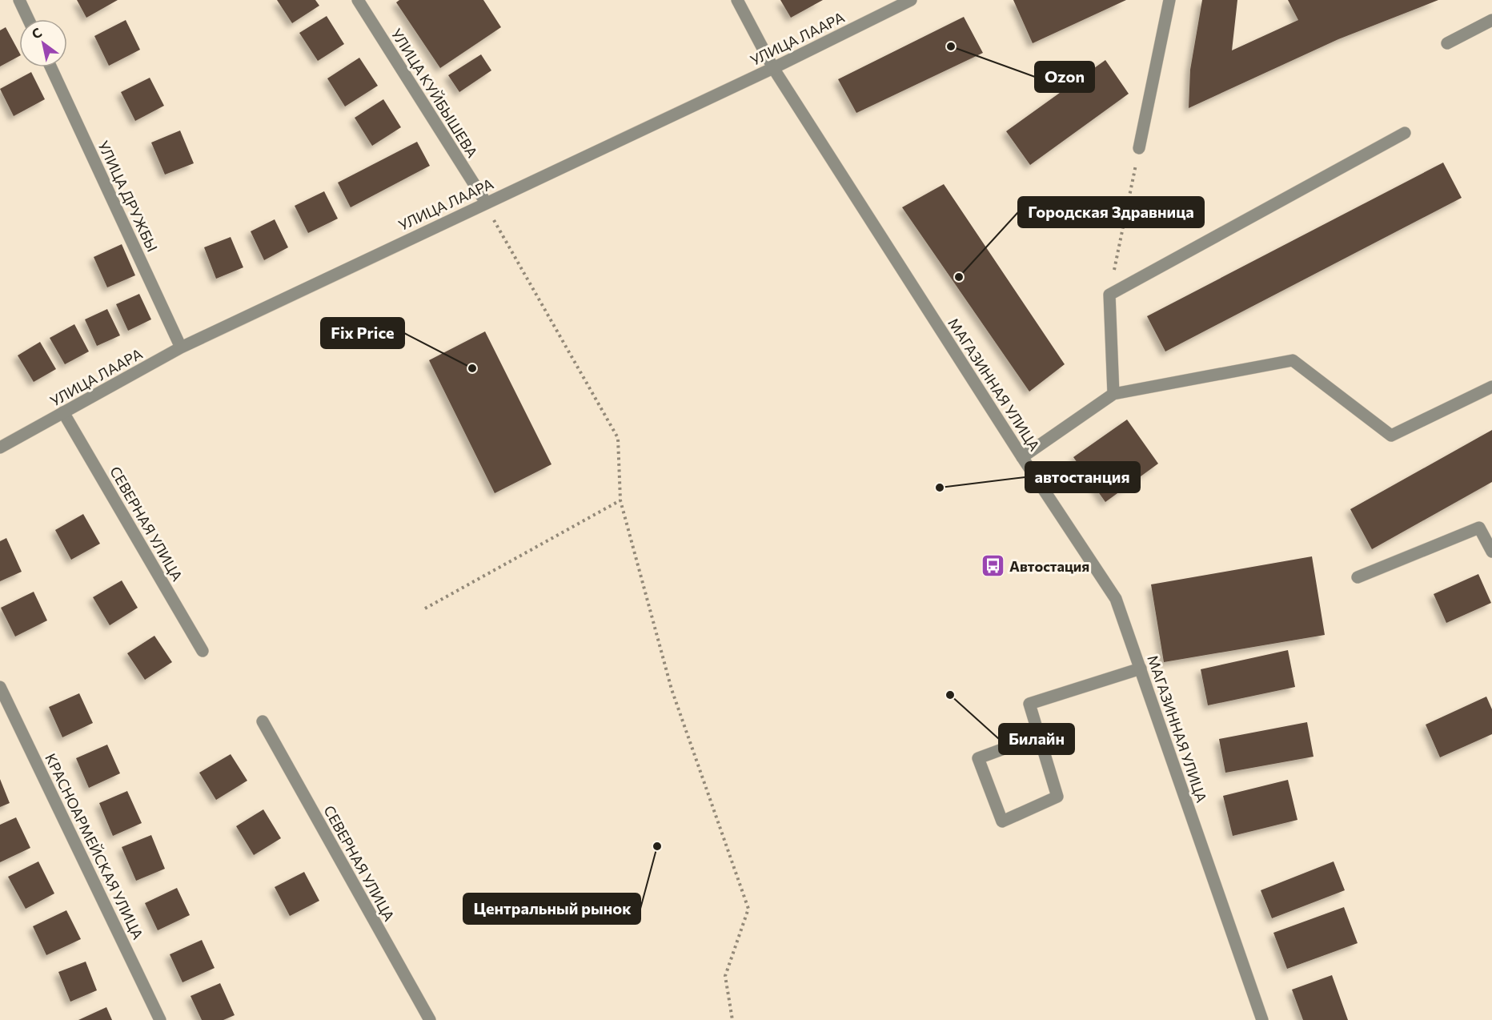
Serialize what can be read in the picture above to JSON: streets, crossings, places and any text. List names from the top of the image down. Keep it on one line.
{"streets":{"street":["УЛИЦА ЛААРА","УЛИЦА КУЙБЫШЕВА","УЛИЦА ДРУЖБЫ","МАГАЗИННАЯ УЛИЦА","СЕВЕРНАЯ УЛИЦА","КРАСНОАРМЕЙСКАЯ УЛИЦА"]},"crossings":[["УЛИЦА ЛААРА","УЛИЦА КУЙБЫШЕВА"],["УЛИЦА ЛААРА","УЛИЦА ДРУЖБЫ"],["УЛИЦА ЛААРА","МАГАЗИННАЯ УЛИЦА"],["УЛИЦА ЛААРА","СЕВЕРНАЯ УЛИЦА"]],"places":{"other":["Ozon","Городская Здравница","Fix Price","автостанция","Билайн","Центральный рынок"],"bus stop":["Автостация"]},"north":"top left"}
